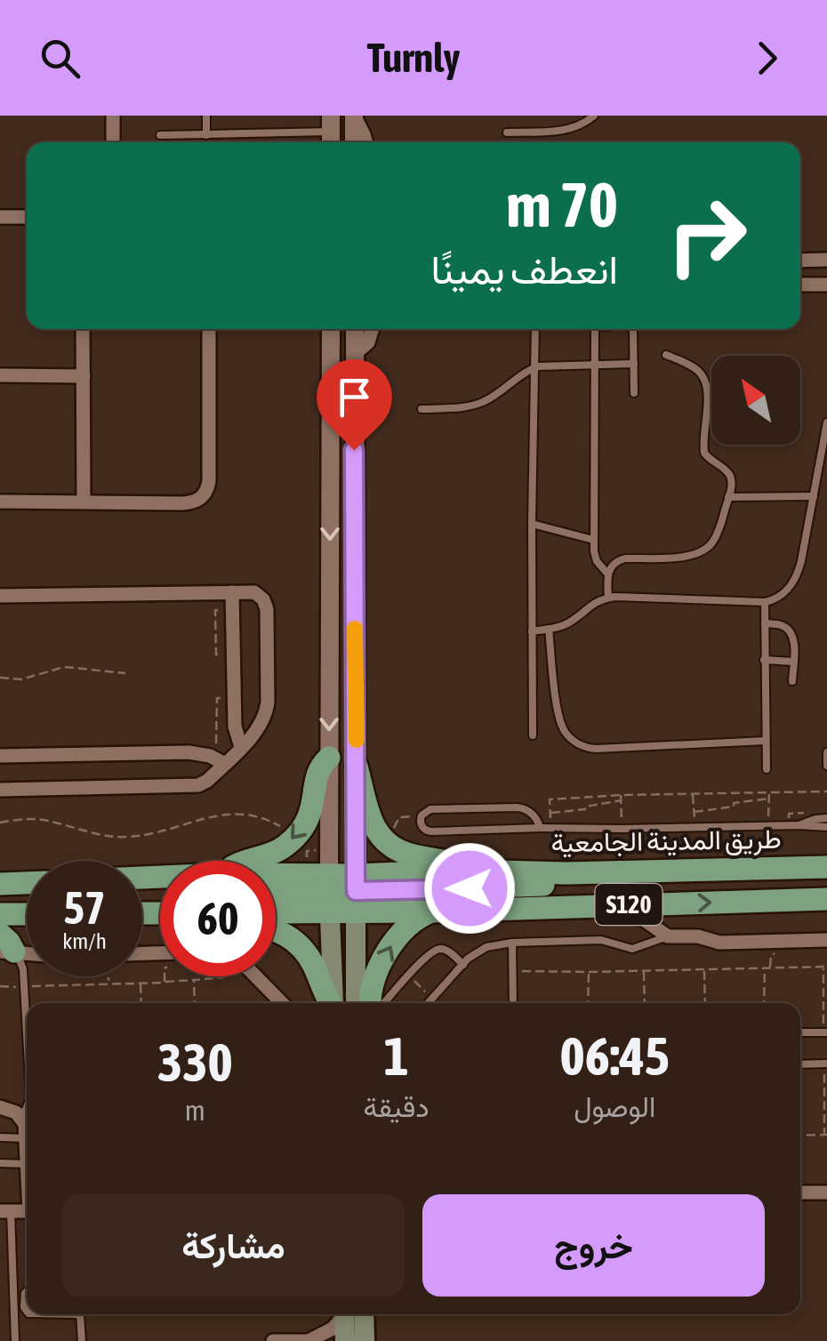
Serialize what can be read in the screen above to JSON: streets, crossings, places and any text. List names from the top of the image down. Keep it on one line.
{"streets":{"main road":["طريق المدينة الجامعية","S120"]},"north":"top left","page":{"header":"Turnly","turn":["70 m","انعطف يمينًا"],"speed":"57 km/h","limit":"60","eta":["06:45","الوصول","1","دقيقة","330","m"],"buttons":["خروج","مشاركة"]}}
